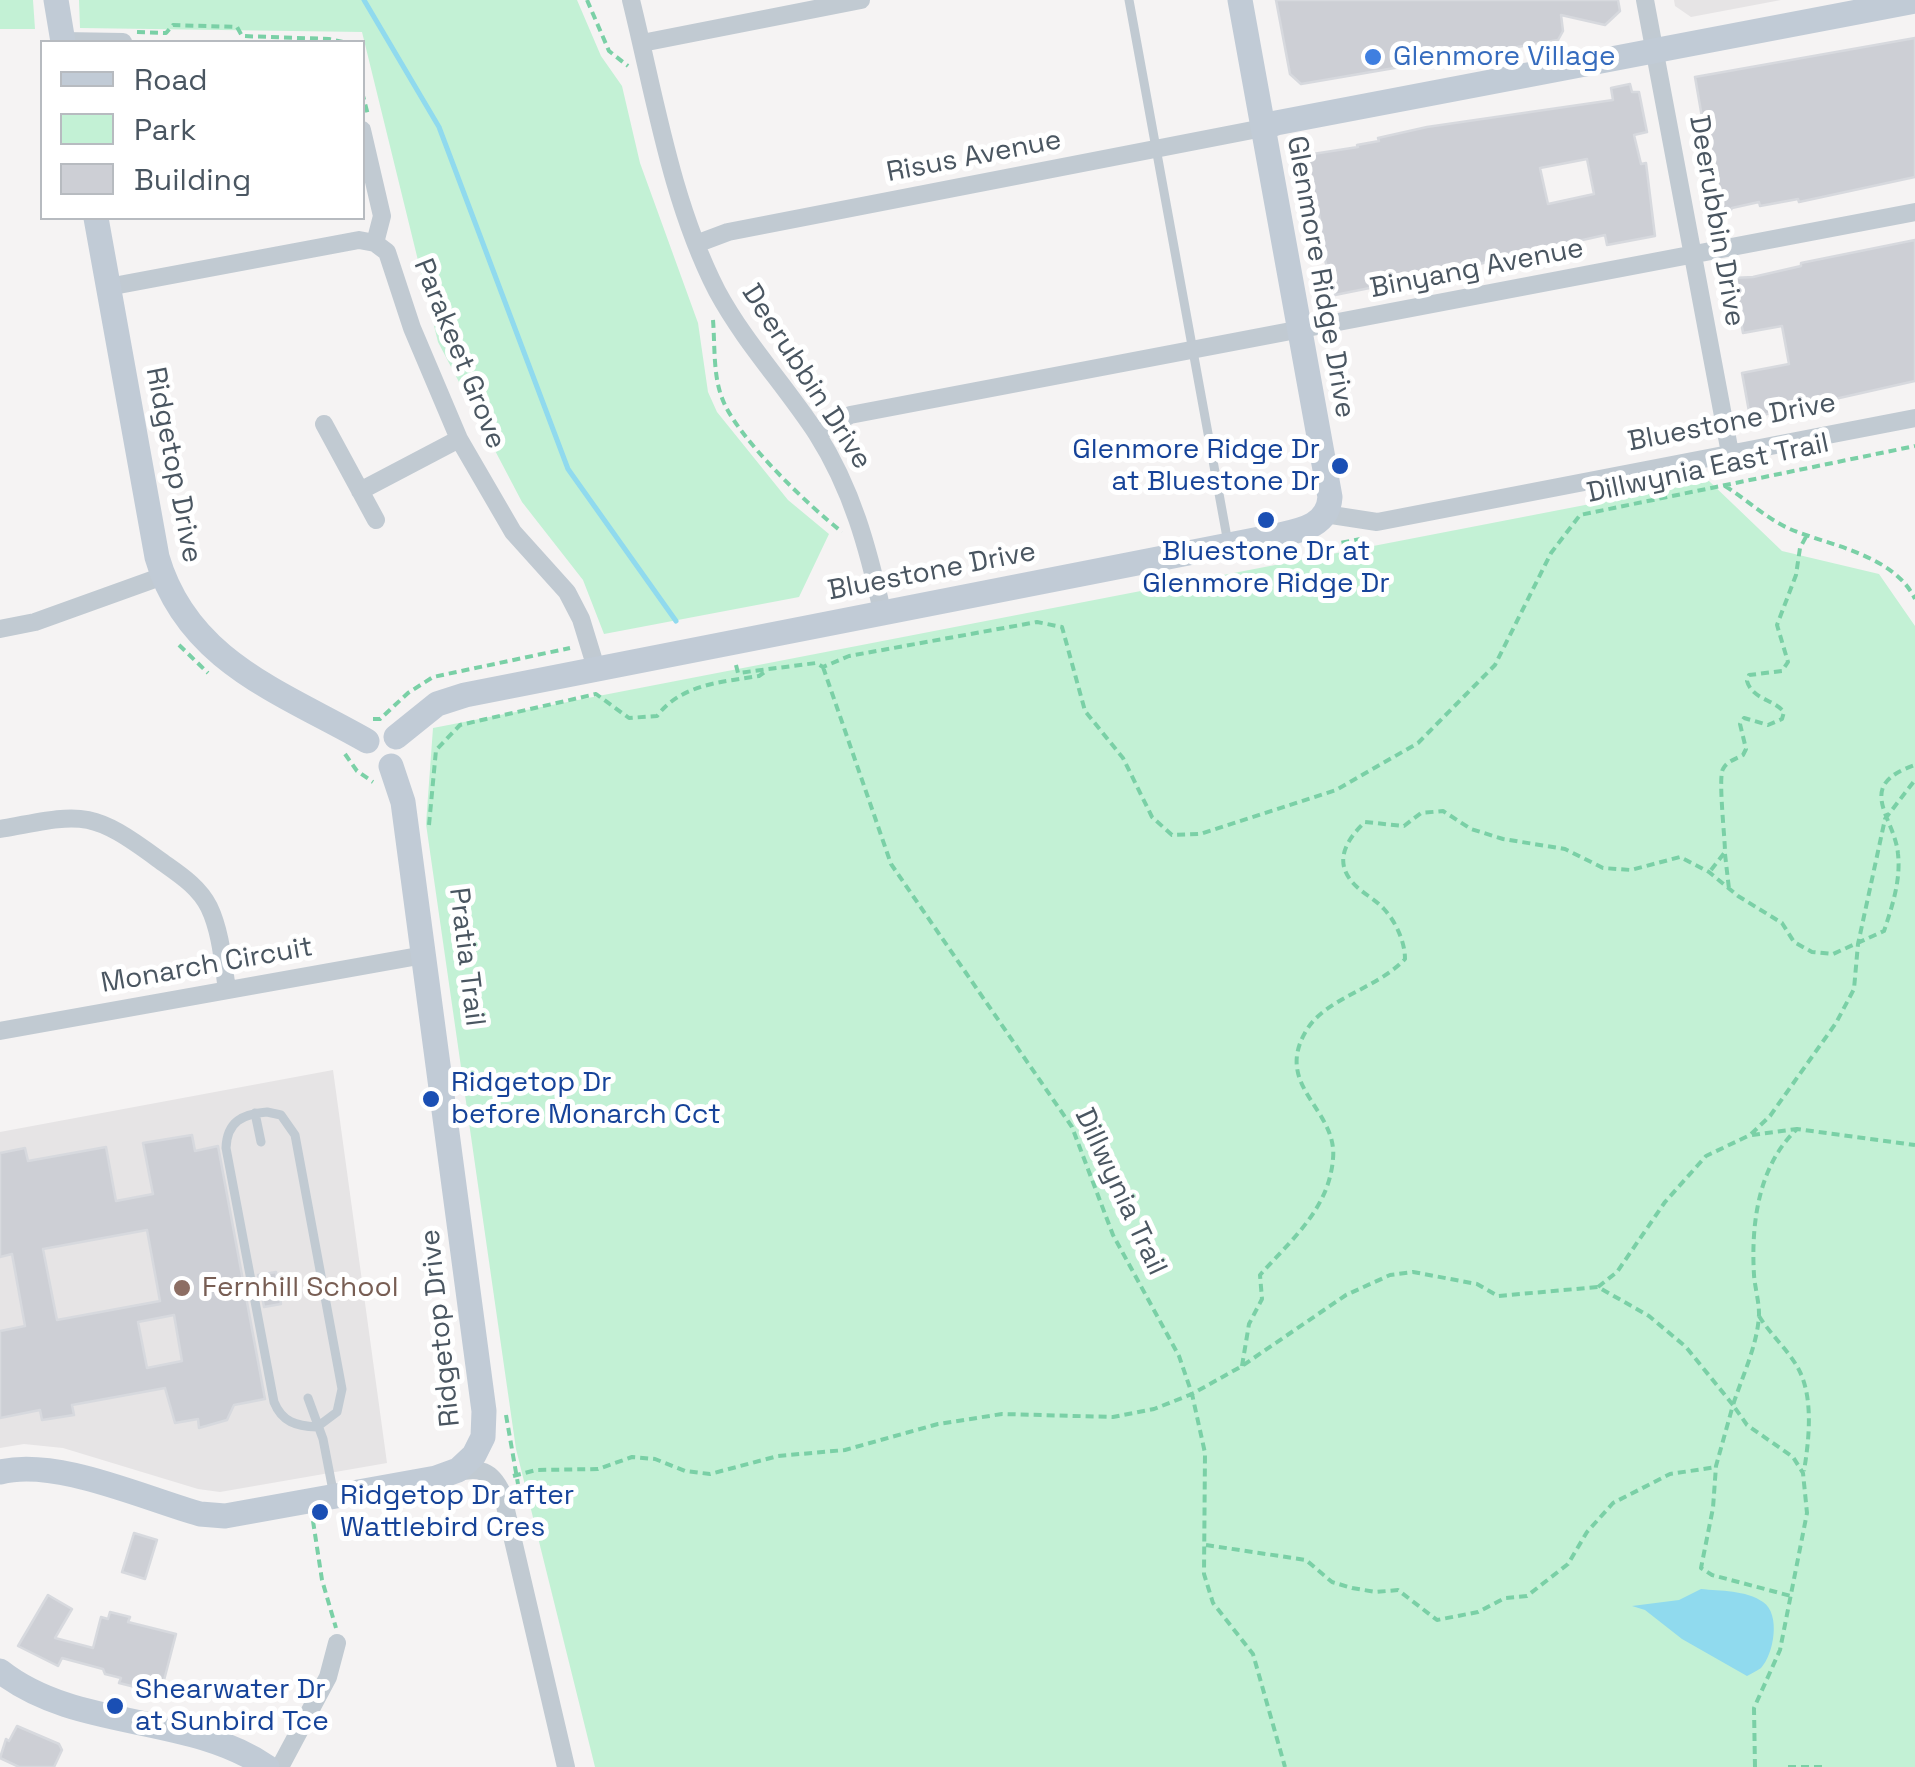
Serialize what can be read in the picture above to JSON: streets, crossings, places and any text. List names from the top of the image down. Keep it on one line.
{"streets":{"street":["Risus Avenue","Deerubbin Drive","Binyang Avenue","Glenmore Ridge Drive","Parakeet Grove","Bluestone Drive","Ridgetop Drive","Monarch Circuit"],"path":["Dillwynia East Trail","Dillwynia Trail"]},"crossings":[["Risus Avenue","Deerubbin Drive"],["Risus Avenue","Glenmore Ridge Drive"],["Deerubbin Drive","Binyang Avenue"],["Deerubbin Drive","Bluestone Drive"],["Binyang Avenue","Glenmore Ridge Drive"],["Glenmore Ridge Drive","Bluestone Drive"],["Parakeet Grove","Bluestone Drive"],["Parakeet Grove","Ridgetop Drive"],["Bluestone Drive","Ridgetop Drive"],["Ridgetop Drive","Monarch Circuit"],["Dillwynia East Trail","Dillwynia Trail"]],"places":["Glenmore Village","Glenmore Ridge Dr at Bluestone Dr","Bluestone Dr at Glenmore Ridge Dr","Ridgetop Dr before Monarch Cct","Fernhill School","Ridgetop Dr after Wattlebird Cres","Shearwater Dr at Sunbird Tce"],"legend":["Road","Park","Building"]}
